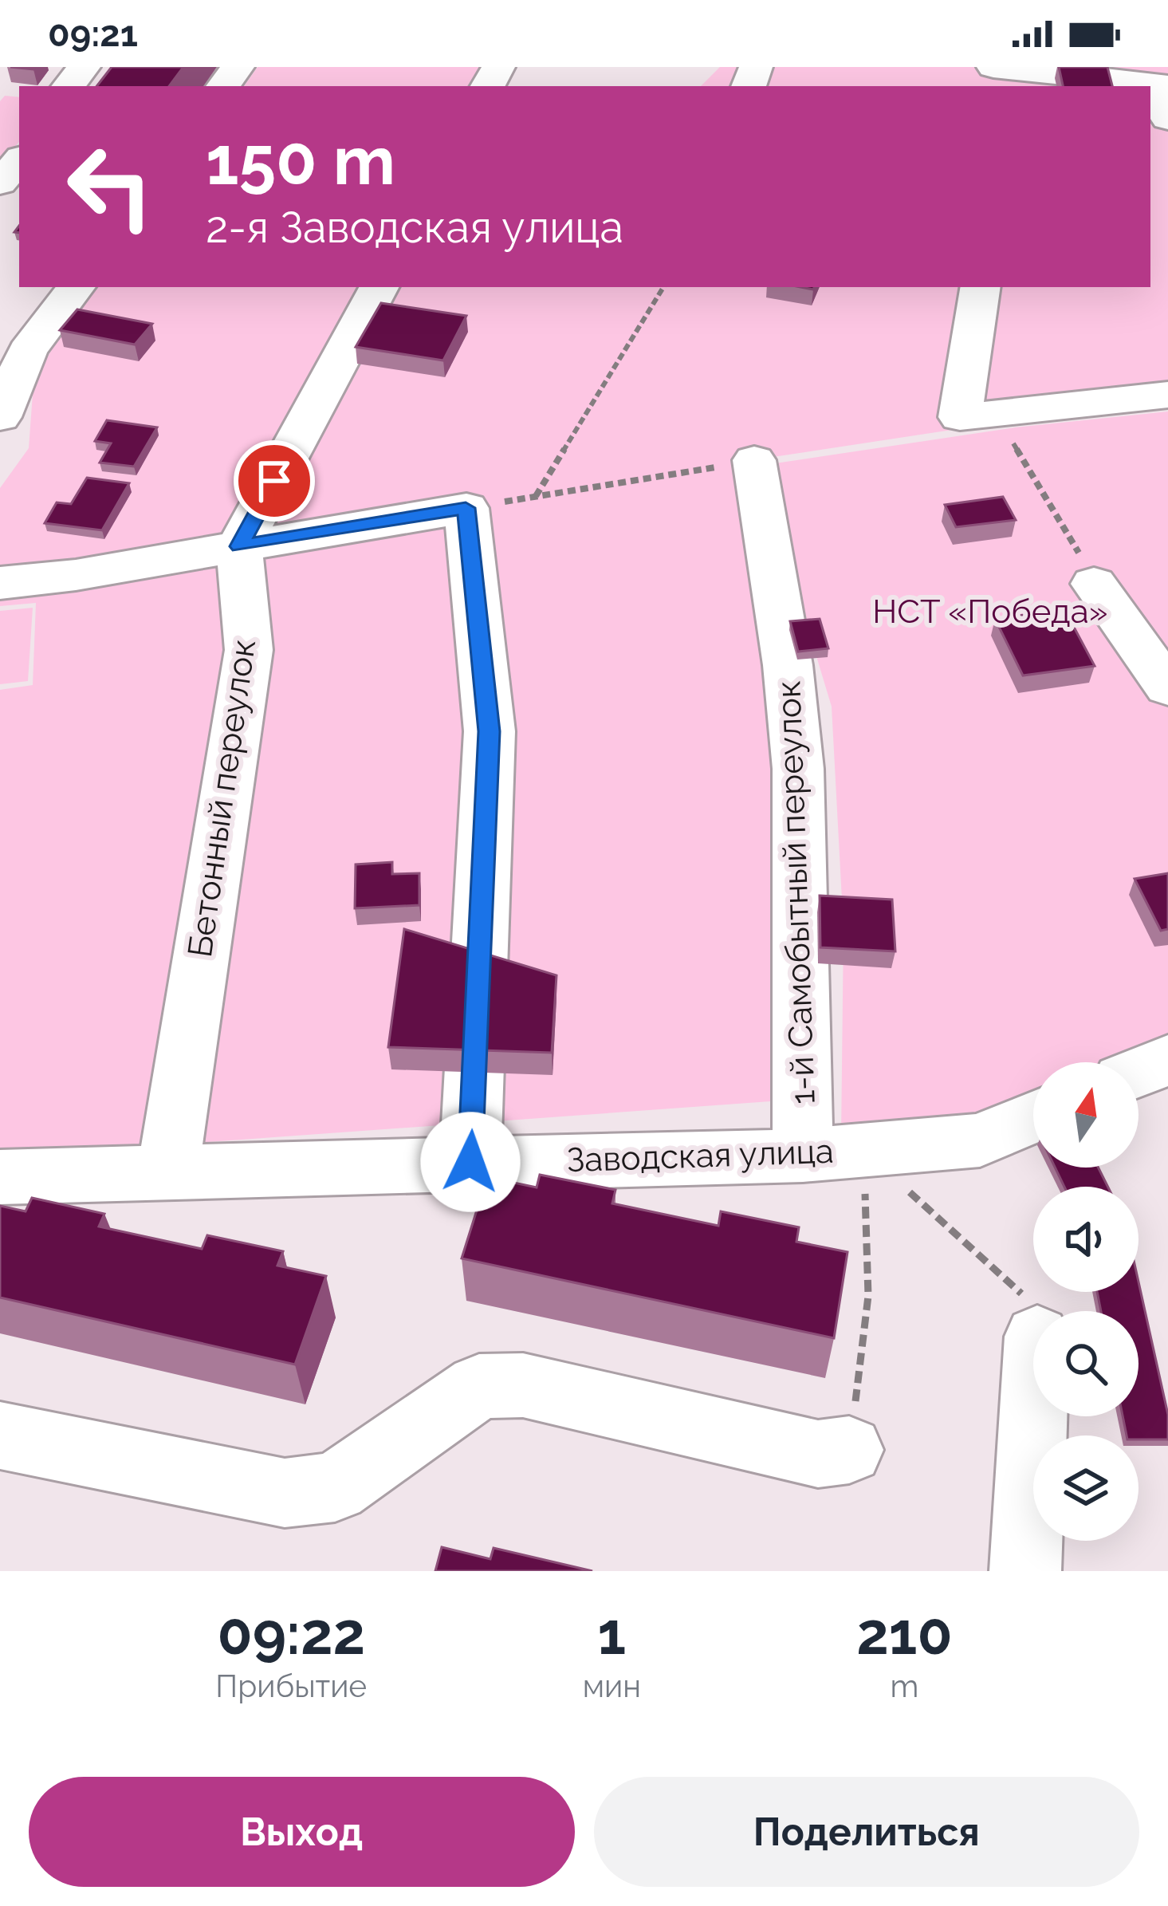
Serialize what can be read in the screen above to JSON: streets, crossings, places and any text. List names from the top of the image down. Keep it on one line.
{"streets":{"street":["Бетонный переулок","1-й Самобытный переулок","Заводская улица"]},"crossings":[["Бетонный переулок","Заводская улица"],["1-й Самобытный переулок","Заводская улица"]],"parks":["НСТ «Победа»"],"north":"top","page":{"status":"09:21","turn":["150 m","2-я Заводская улица"],"eta":["09:22","Прибытие","1","мин","210","m"],"buttons":["Выход","Поделиться"]}}
